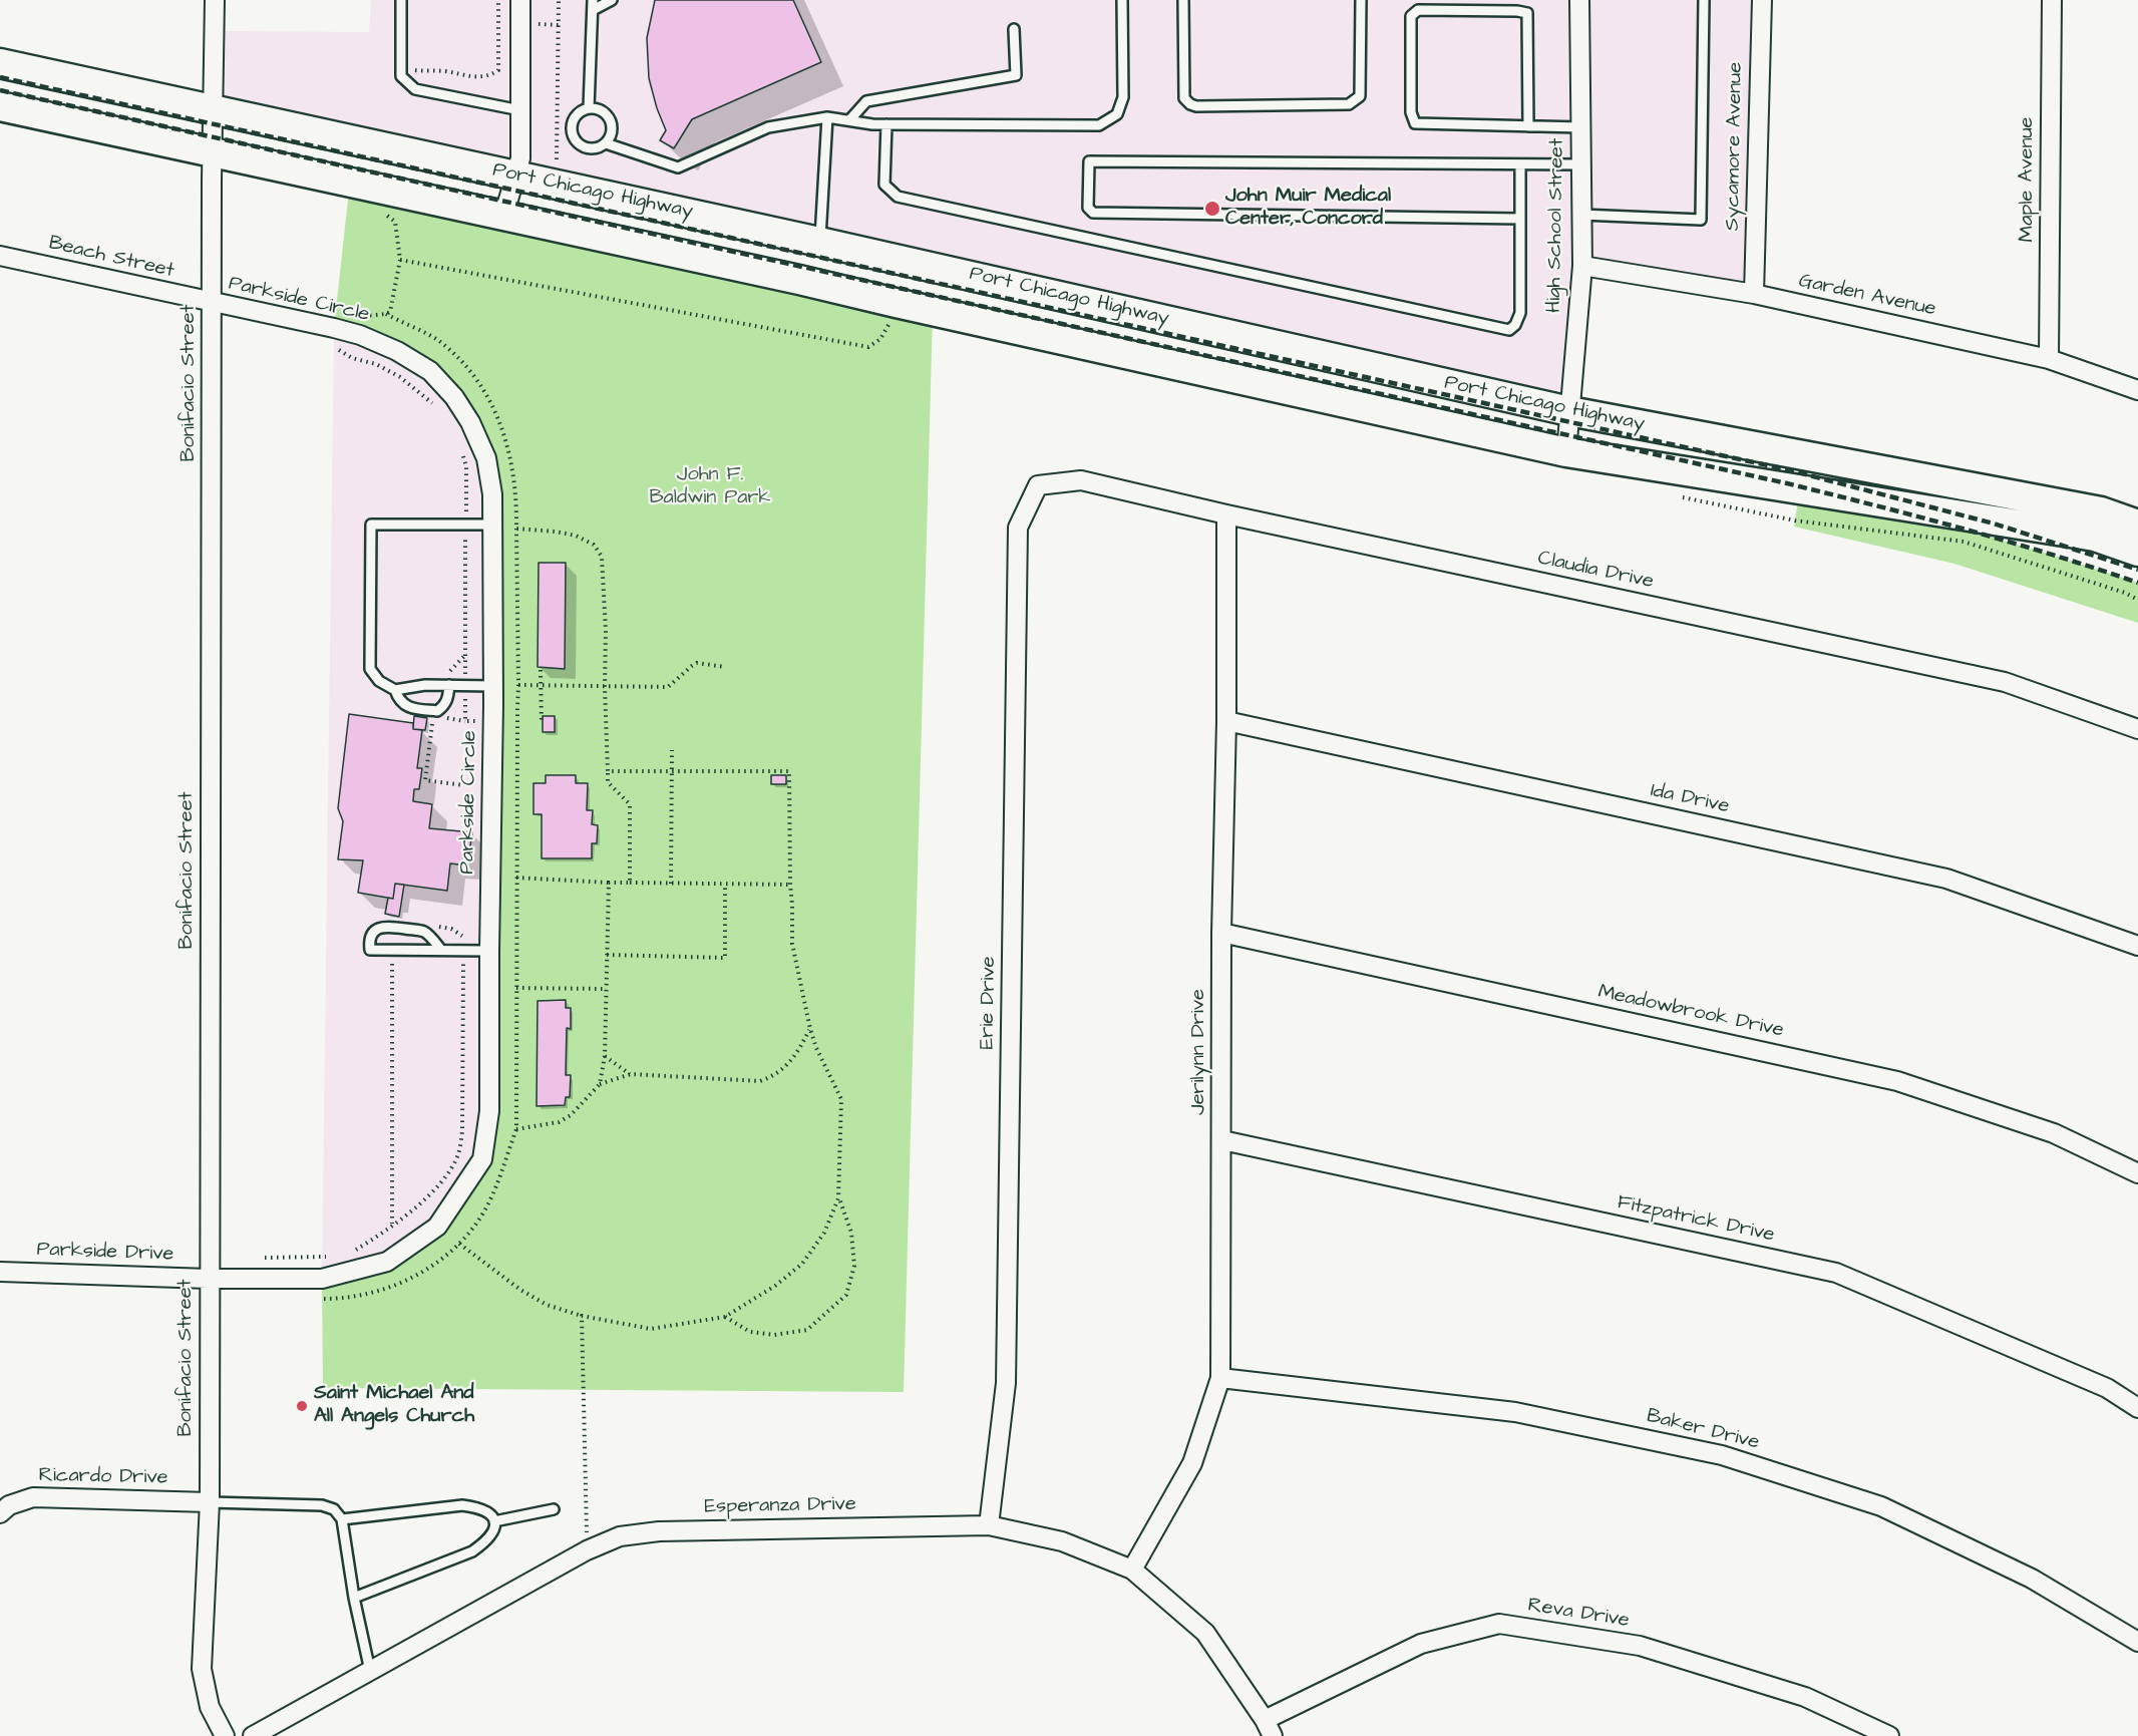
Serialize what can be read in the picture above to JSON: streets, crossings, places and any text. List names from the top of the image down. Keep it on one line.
{"streets":{"main road":["Port Chicago Highway"],"street":["Sycamore Avenue","Maple Avenue","High School Street","Beach Street","Garden Avenue","Parkside Circle","Bonifacio Street","Claudia Drive","Ida Drive","Erie Drive","Meadowbrook Drive","Jerilynn Drive","Fitzpatrick Drive","Parkside Drive","Baker Drive","Ricardo Drive","Esperanza Drive","Reva Drive"]},"crossings":[["Sycamore Avenue","Garden Avenue"],["Maple Avenue","Garden Avenue"],["Port Chicago Highway","High School Street"],["Port Chicago Highway","Bonifacio Street"],["High School Street","Garden Avenue"],["Beach Street","Parkside Circle"],["Beach Street","Bonifacio Street"],["Parkside Circle","Bonifacio Street"],["Parkside Circle","Parkside Drive"],["Bonifacio Street","Parkside Drive"],["Bonifacio Street","Ricardo Drive"],["Claudia Drive","Erie Drive"],["Claudia Drive","Jerilynn Drive"],["Ida Drive","Jerilynn Drive"],["Erie Drive","Esperanza Drive"],["Meadowbrook Drive","Jerilynn Drive"],["Jerilynn Drive","Fitzpatrick Drive"],["Jerilynn Drive","Baker Drive"],["Jerilynn Drive","Esperanza Drive"],["Esperanza Drive","Reva Drive"]],"parks":["John F. Baldwin Park"],"places":["John Muir Medical Center, Concord","Saint Michael And All Angels Church"]}
